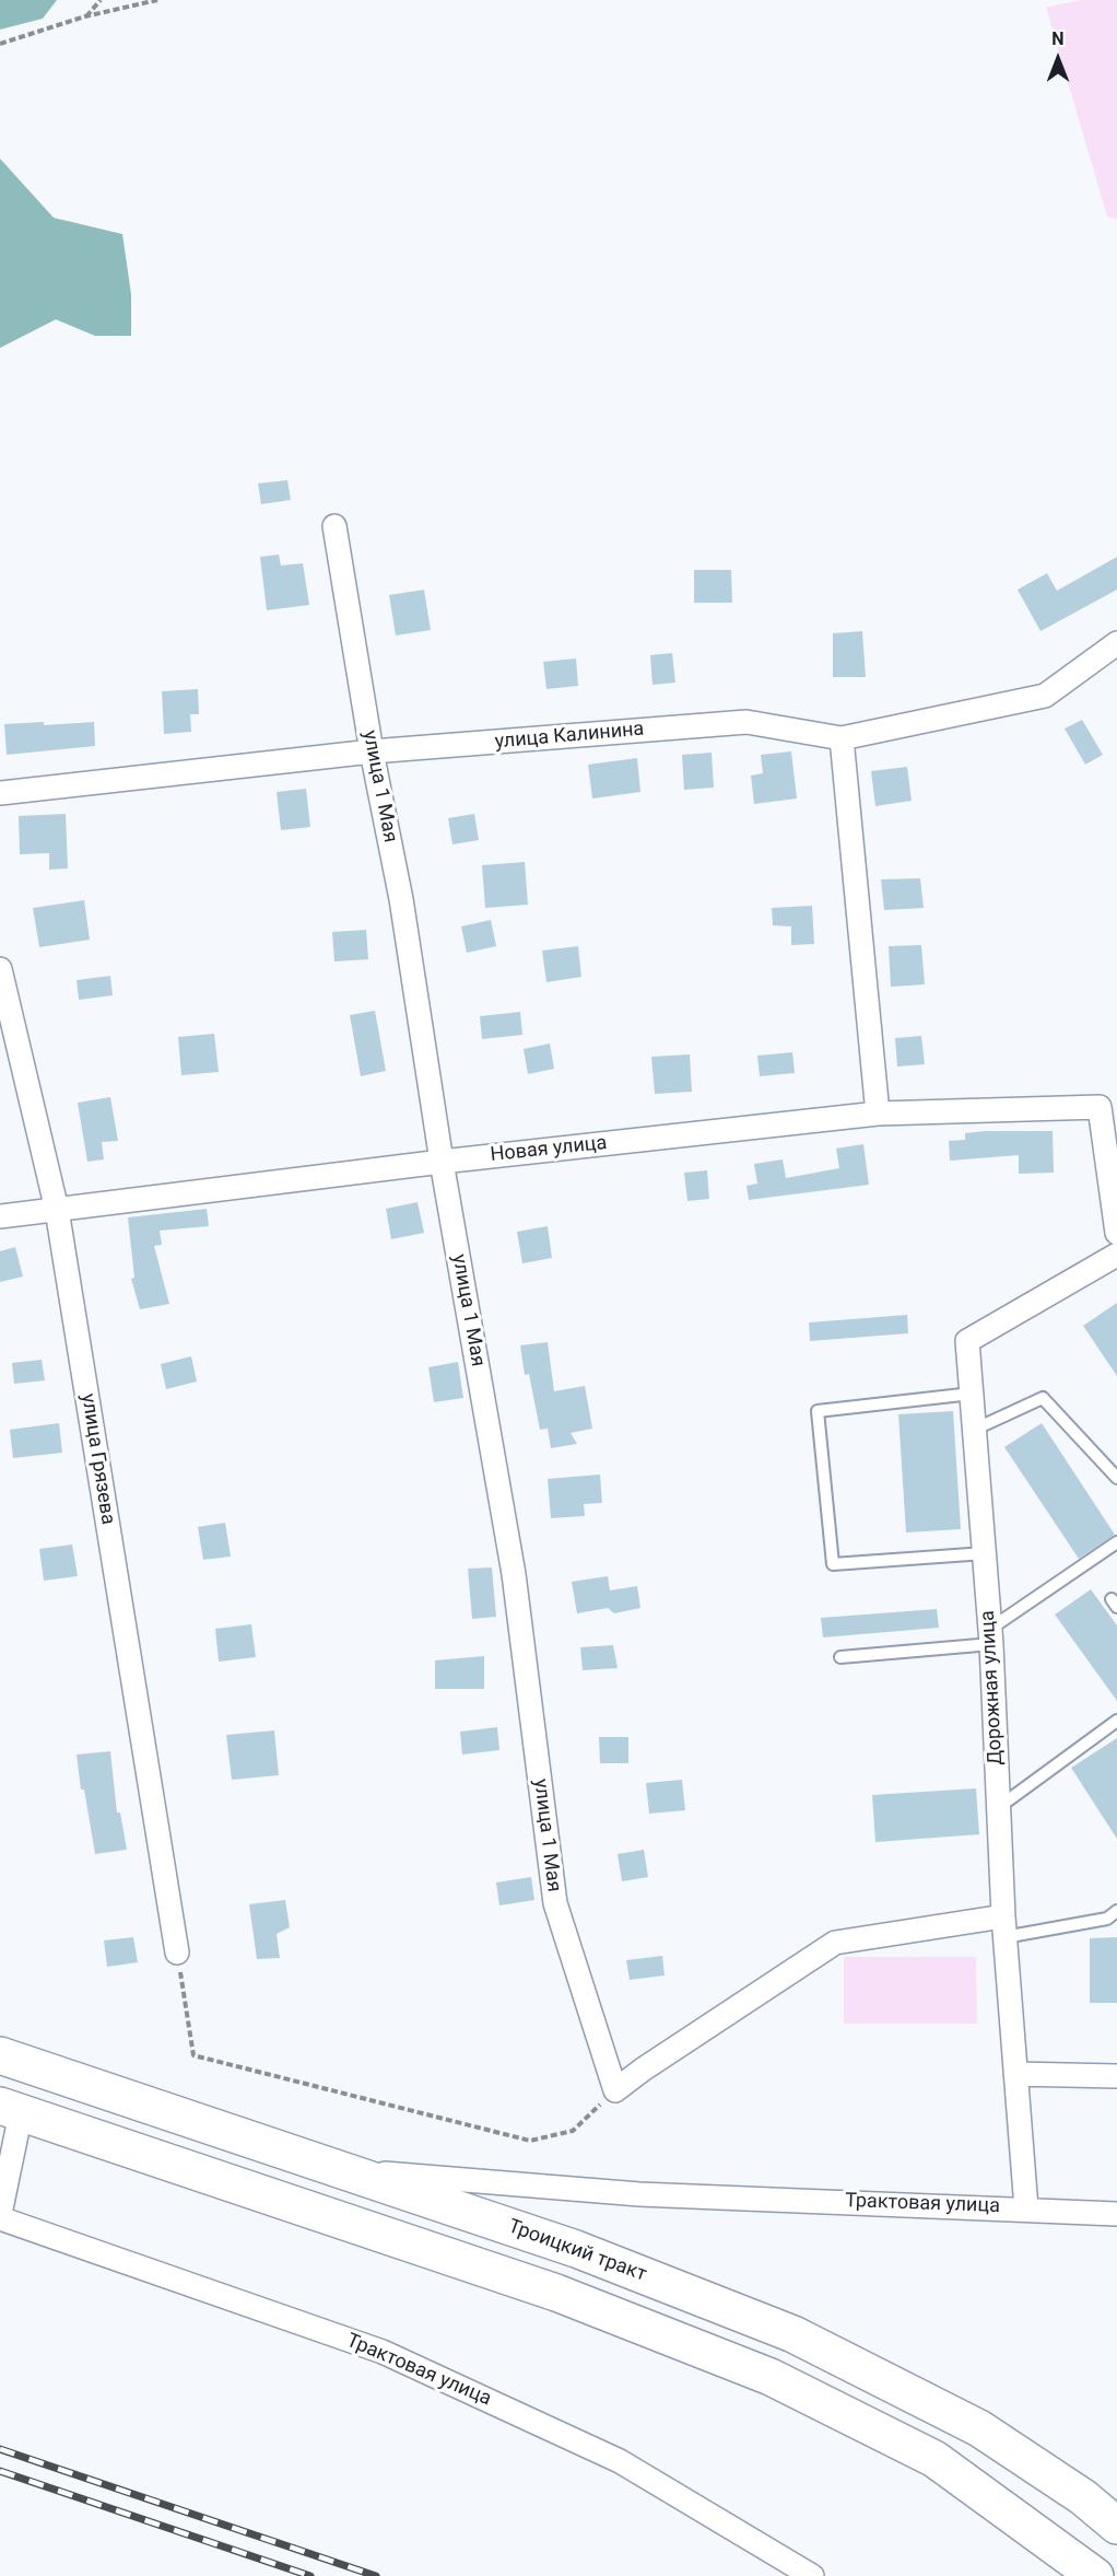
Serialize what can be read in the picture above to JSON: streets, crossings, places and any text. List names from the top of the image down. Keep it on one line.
{"streets":{"main road":["Троицкий тракт"],"street":["улица Калинина","улица 1 Мая","Новая улица","улица Грязева","Дорожная улица","Трактовая улица"]},"crossings":[["улица Калинина","улица 1 Мая"],["улица 1 Мая","Новая улица"],["Новая улица","улица Грязева"],["Дорожная улица","Трактовая улица"],["Трактовая улица","Троицкий тракт"]],"north":"top"}
